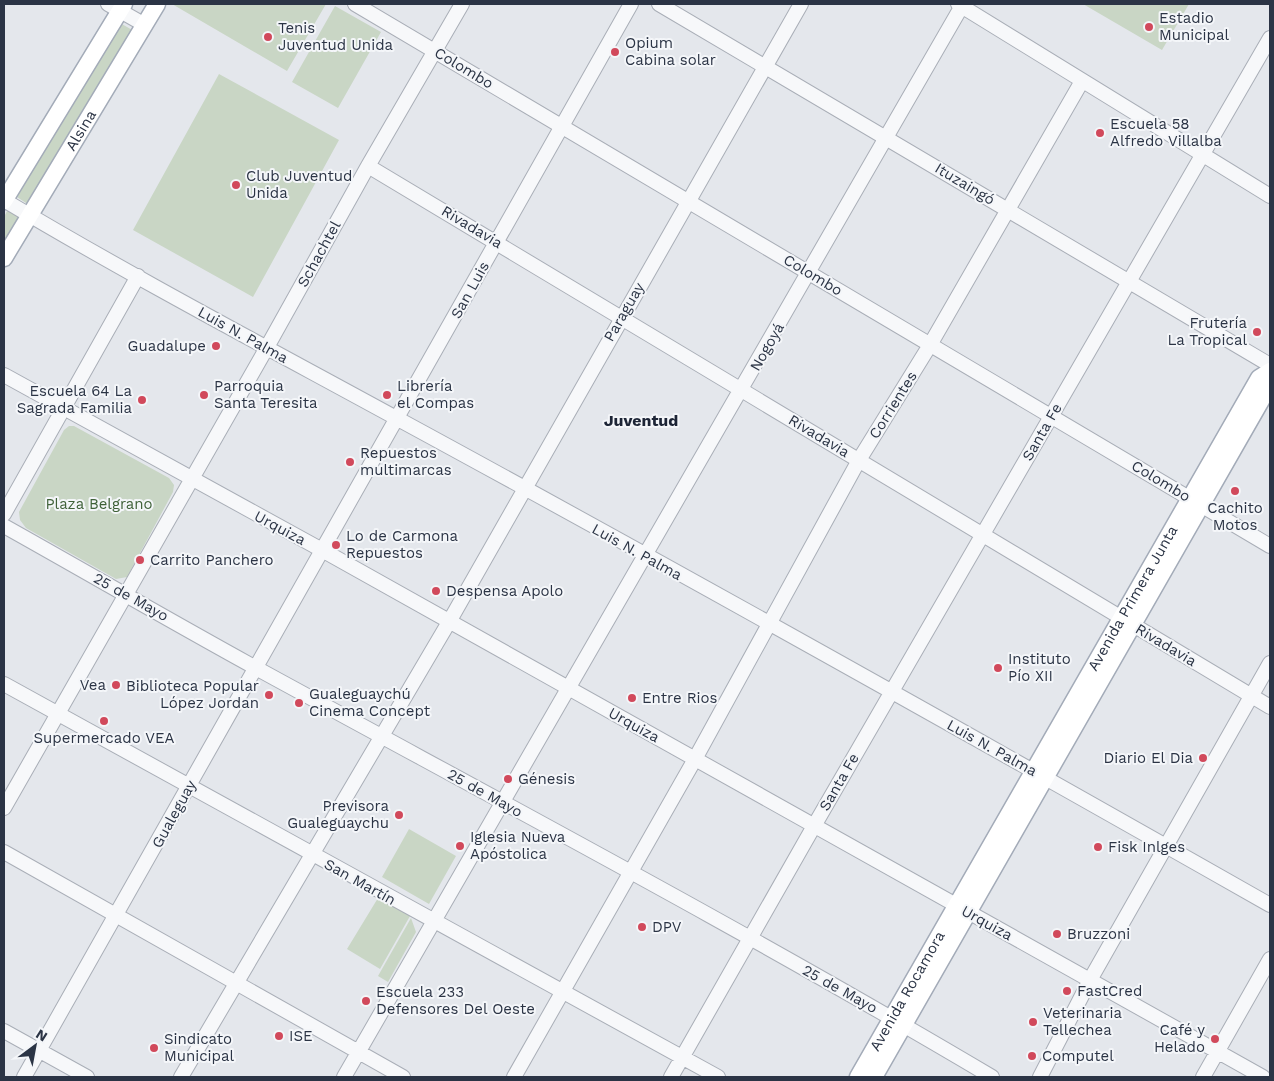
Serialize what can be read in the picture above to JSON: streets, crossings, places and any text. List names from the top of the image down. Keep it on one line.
{"streets":{"main road":["Alsina","Avenida Primera Junta","Avenida Rocamora"],"street":["Colombo","Ituzaingó","Rivadavia","Schachtel","San Luis","Paraguay","Luis N. Palma","Nogoyá","Corrientes","Santa Fe","Urquiza","25 de Mayo","Gualeguay","San Martín"]},"crossings":[["Colombo","Schachtel"],["Colombo","San Luis"],["Colombo","Paraguay"],["Colombo","Nogoyá"],["Colombo","Corrientes"],["Colombo","Santa Fe"],["Colombo","Avenida Primera Junta"],["Alsina","Luis N. Palma"],["Ituzaingó","Paraguay"],["Ituzaingó","Nogoyá"],["Ituzaingó","Corrientes"],["Ituzaingó","Santa Fe"],["Rivadavia","Schachtel"],["Rivadavia","San Luis"],["Rivadavia","Paraguay"],["Rivadavia","Nogoyá"],["Rivadavia","Corrientes"],["Rivadavia","Santa Fe"],["Rivadavia","Avenida Primera Junta"],["Schachtel","Luis N. Palma"],["Schachtel","Urquiza"],["Schachtel","25 de Mayo"],["Schachtel","San Martín"],["San Luis","Luis N. Palma"],["San Luis","Urquiza"],["San Luis","Gualeguay"],["Paraguay","Luis N. Palma"],["Paraguay","Urquiza"],["Paraguay","25 de Mayo"],["Paraguay","San Martín"],["Luis N. Palma","Nogoyá"],["Luis N. Palma","Corrientes"],["Luis N. Palma","Santa Fe"],["Luis N. Palma","Avenida Primera Junta"],["Nogoyá","Urquiza"],["Nogoyá","25 de Mayo"],["Nogoyá","San Martín"],["Corrientes","Urquiza"],["Corrientes","25 de Mayo"],["Corrientes","San Martín"],["Santa Fe","Urquiza"],["Santa Fe","25 de Mayo"],["Santa Fe","San Martín"],["Urquiza","Avenida Primera Junta"],["Urquiza","Gualeguay"],["Urquiza","Avenida Rocamora"],["25 de Mayo","Gualeguay"],["25 de Mayo","Avenida Rocamora"],["Avenida Primera Junta","Avenida Rocamora"],["Gualeguay","San Martín"]],"districts":["Juventud"],"parks":["Plaza Belgrano"],"places":["Estadio Municipal","Tenis Juventud Unida","Opium Cabina solar","Escuela 58 Alfredo Villalba","Club Juventud Unida","Frutería La Tropical","Guadalupe","Parroquia Santa Teresita","Librería el Compas","Escuela 64 La Sagrada Familia","Repuestos multimarcas","Cachito Motos","Lo de Carmona Repuestos","Carrito Panchero","Despensa Apolo","Instituto Pío XII","Vea","Biblioteca Popular López Jordan","Entre Rios","Gualeguaychú Cinema Concept","Supermercado VEA","Diario El Dia","Génesis","Previsora Gualeguaychu","Iglesia Nueva Apóstolica","Fisk Inlges","DPV","Bruzzoni","FastCred","Escuela 233 Defensores Del Oeste","Veterinaria Tellechea","ISE","Café y Helado","Sindicato Municipal","Computel"],"north":"top right"}
